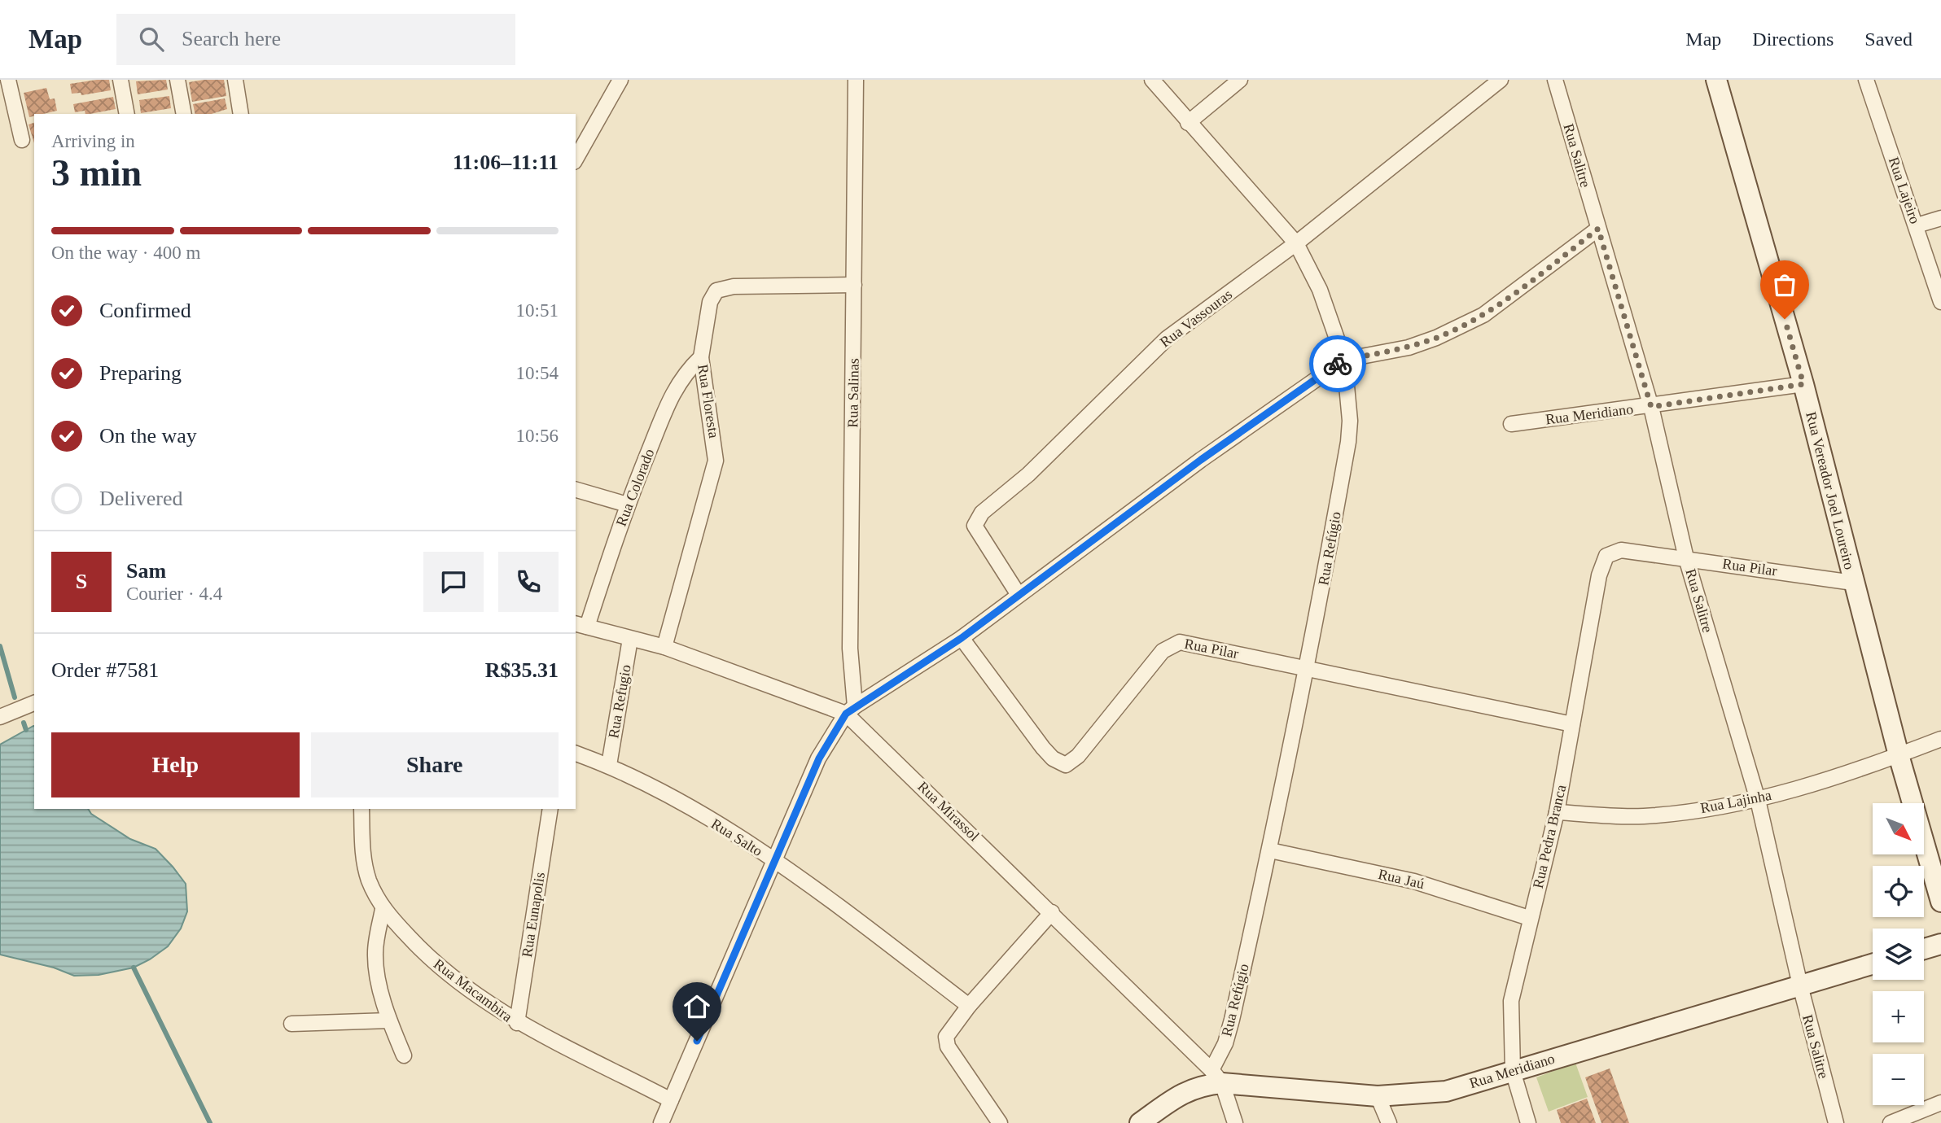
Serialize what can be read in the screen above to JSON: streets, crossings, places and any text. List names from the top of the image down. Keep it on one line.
{"streets":{"street":["Rua Salitre","Rua Lajeiro","Rua Vassouras","Rua Salinas","Rua Floresta","Rua Meridiano","Rua Colorado","Rua Vereador Joel Loureiro","Rua Refúgio","Rua Pilar","Rua Refugio","Rua Lajinha","Rua Mirassol","Rua Pedra Branca","Rua Salto","Rua Jaú","Rua Eunapolis","Rua Macambira"]},"crossings":[["Rua Salitre","Rua Meridiano"],["Rua Salitre","Rua Pilar"],["Rua Salitre","Rua Lajinha"],["Rua Vassouras","Rua Refúgio"],["Rua Salinas","Rua Floresta"],["Rua Salinas","Rua Mirassol"],["Rua Floresta","Rua Colorado"],["Rua Floresta","Rua Mirassol"],["Rua Meridiano","Rua Vereador Joel Loureiro"],["Rua Meridiano","Rua Refúgio"],["Rua Meridiano","Rua Mirassol"],["Rua Meridiano","Rua Pedra Branca"],["Rua Colorado","Rua Mirassol"],["Rua Vereador Joel Loureiro","Rua Pilar"],["Rua Vereador Joel Loureiro","Rua Lajinha"],["Rua Refúgio","Rua Pilar"],["Rua Refúgio","Rua Mirassol"],["Rua Refúgio","Rua Jaú"],["Rua Pilar","Rua Pedra Branca"],["Rua Refugio","Rua Mirassol"],["Rua Refugio","Rua Salto"],["Rua Lajinha","Rua Pedra Branca"],["Rua Pedra Branca","Rua Jaú"],["Rua Eunapolis","Rua Macambira"]],"north":"bottom right","page":{"header":"Map","search":"Search here","nav":["Map","Directions","Saved"],"heading":["3 min","Arriving in","11:06–11:11"],"panel":["Sam","Courier · 4.4","Order #7581","R$35.31"],"bar":"On the way · 400 m","list":[["Confirmed","10:51"],["Preparing","10:54"],["On the way","10:56"],"Delivered"],"round":"S","buttons":["Help","Share"],"map_buttons":["+","−"]}}
